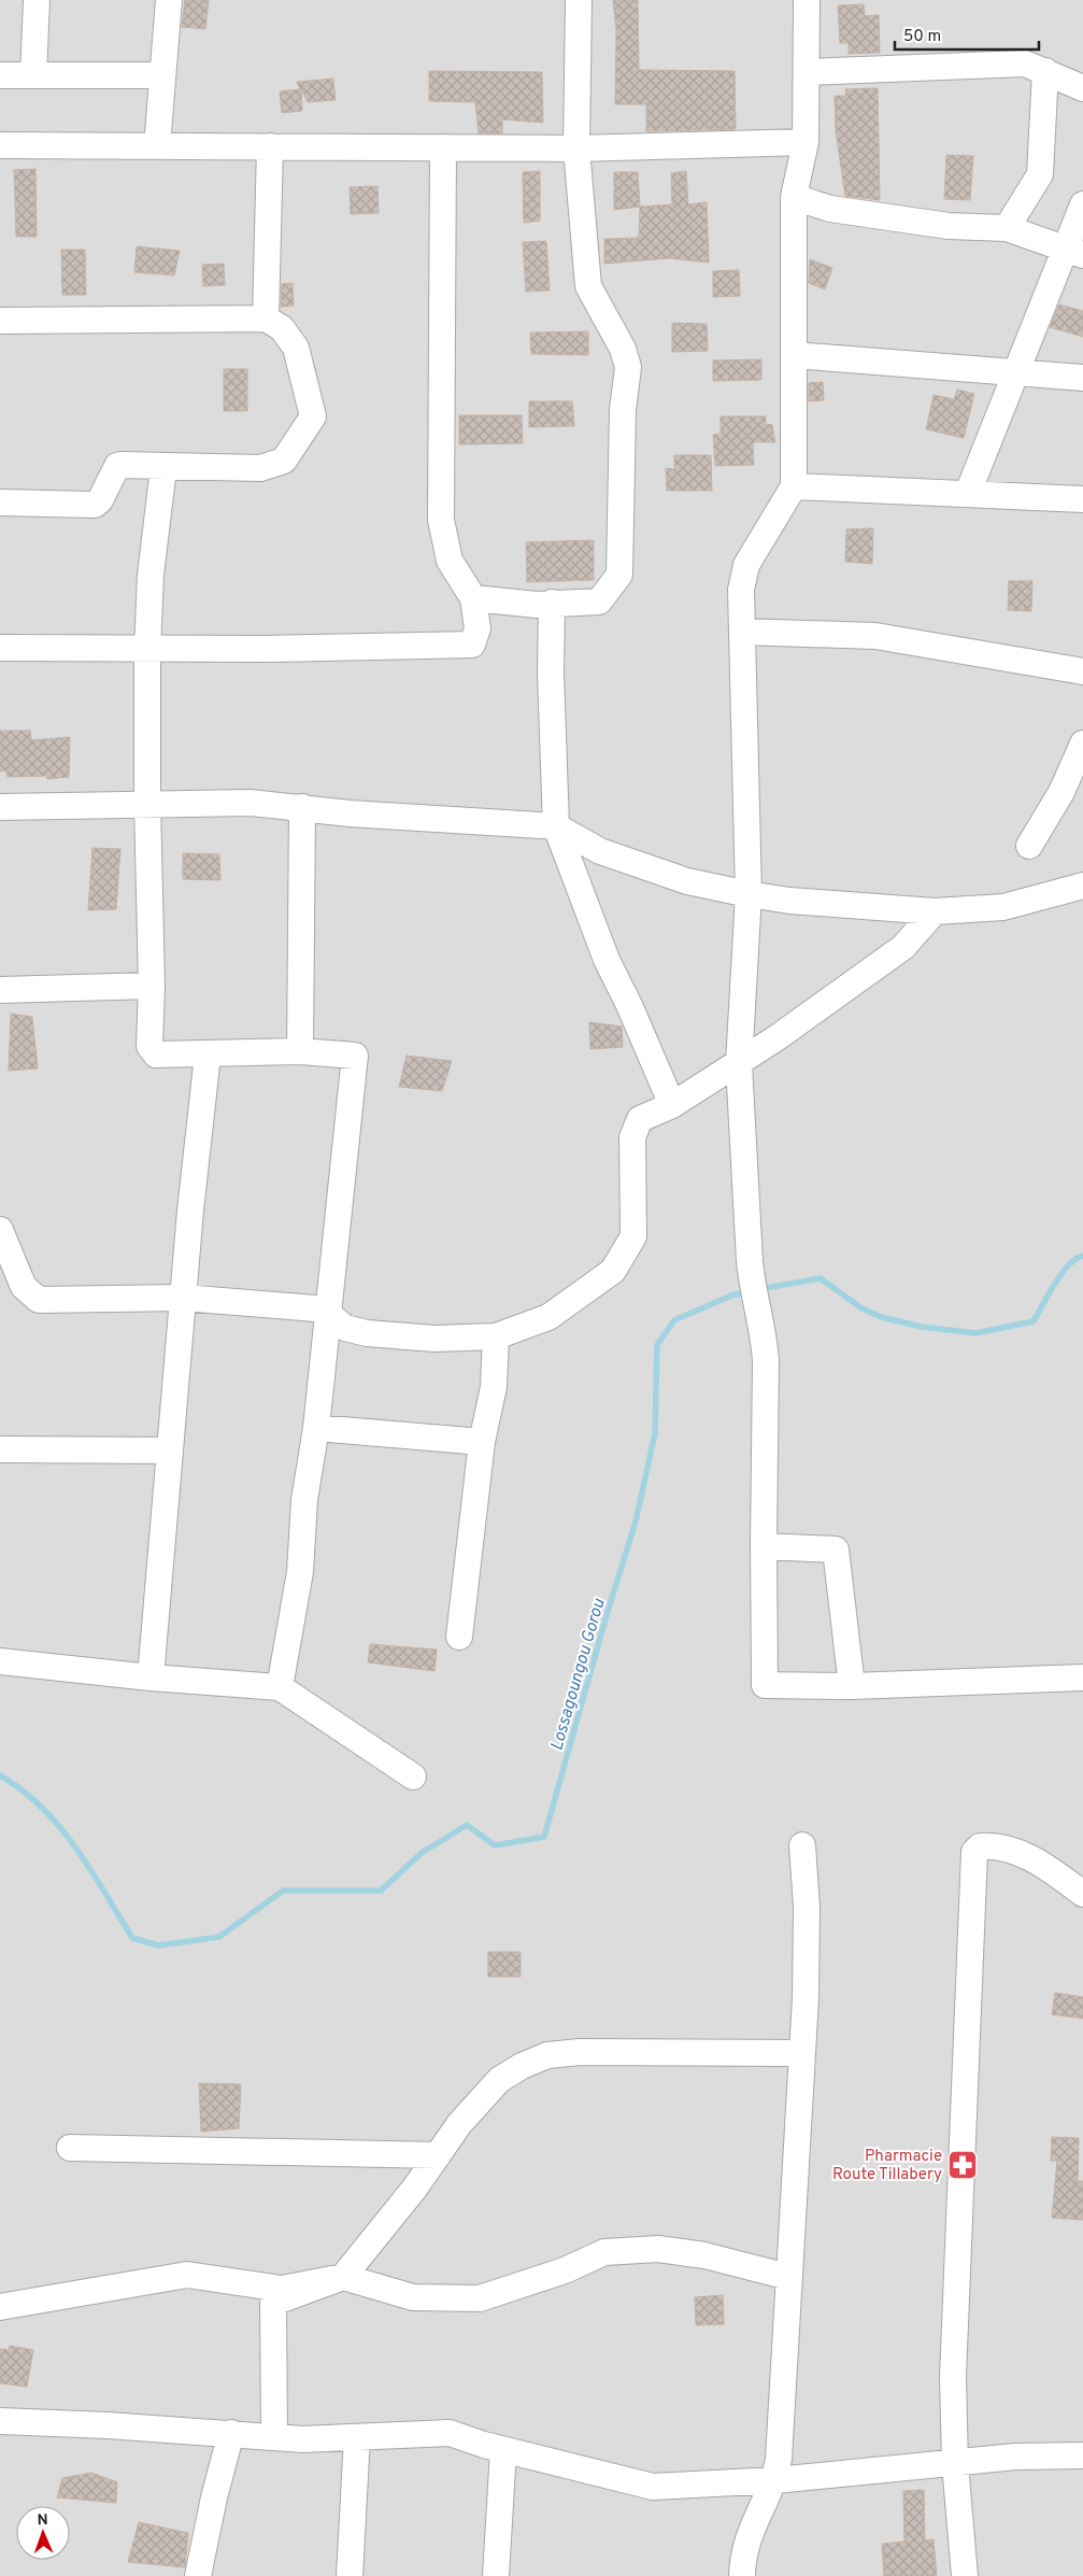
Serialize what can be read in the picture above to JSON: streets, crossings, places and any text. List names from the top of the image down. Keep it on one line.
{"water":["Lossagoungou Gorou"],"places":{"pharmacy":["Pharmacie Route Tillabery"]},"scale_bar":"50 m","north":"top"}
